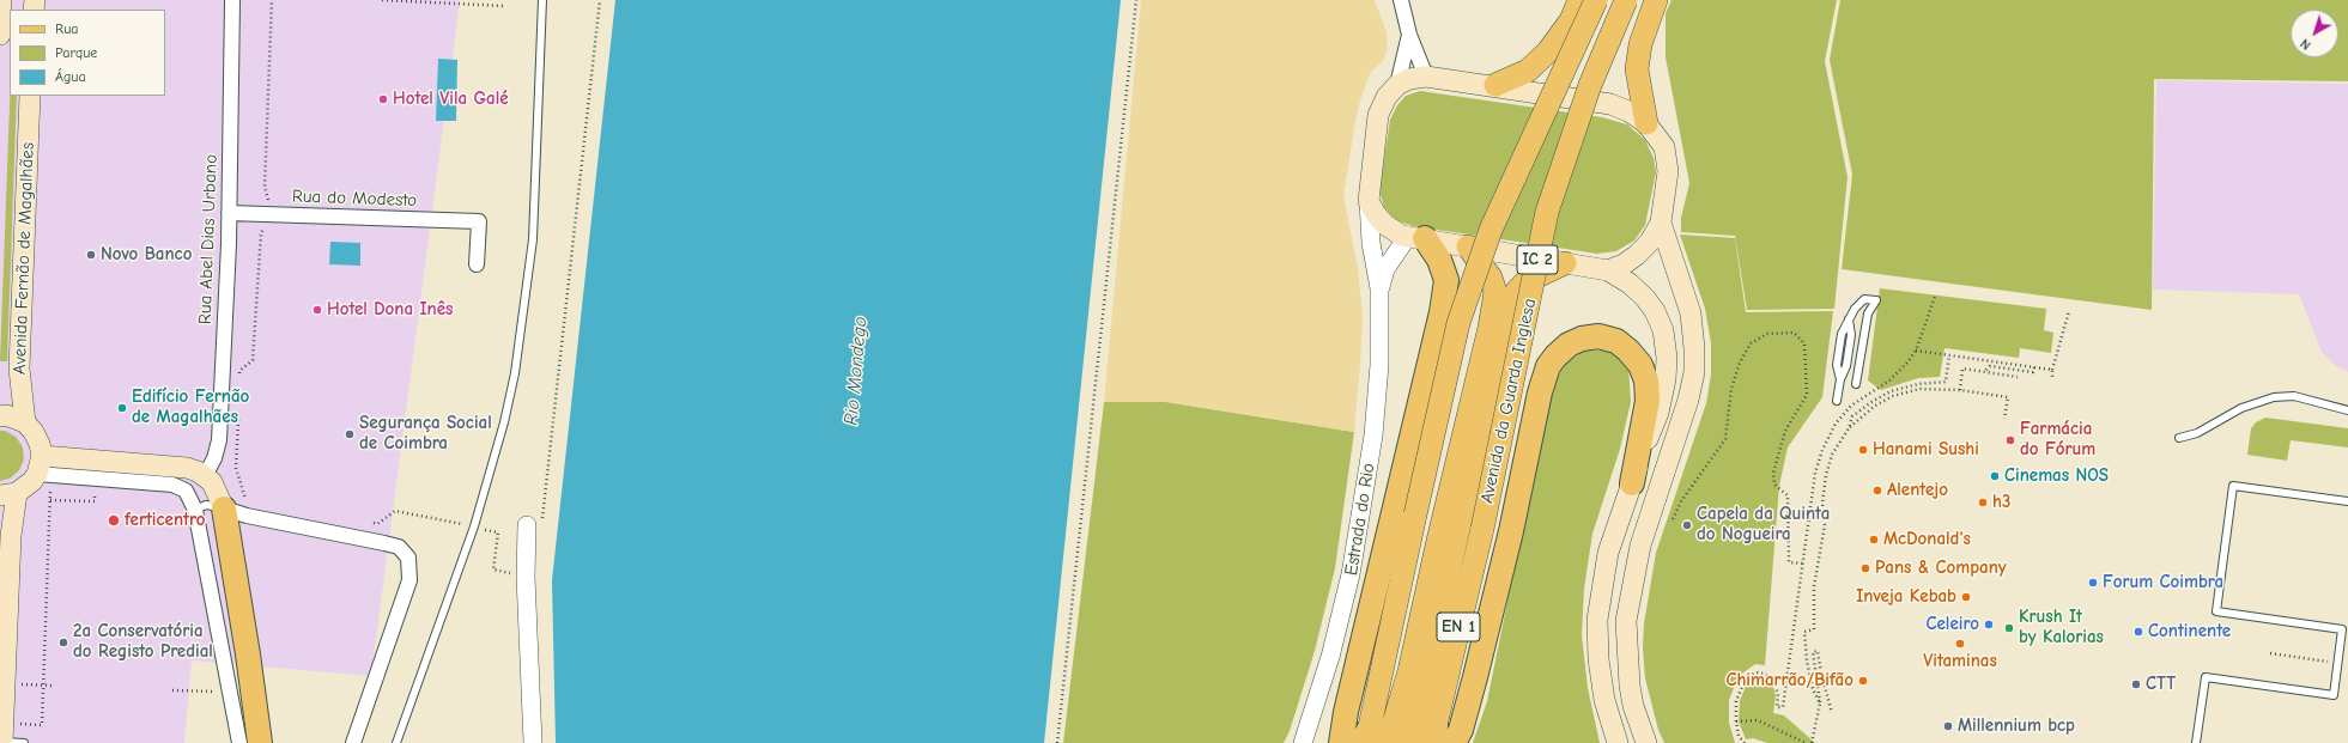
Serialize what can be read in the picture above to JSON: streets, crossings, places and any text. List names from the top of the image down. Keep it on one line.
{"streets":{"main road":["Avenida Fernão de Magalhães","IC 2","Avenida da Guarda Inglesa","EN 1"],"street":["Rua do Modesto","Rua Abel Dias Urbano","Estrada do Rio"]},"crossings":[["Rua do Modesto","Rua Abel Dias Urbano"],["Avenida da Guarda Inglesa","EN 1"]],"water":["Rio Mondego"],"places":["Hotel Vila Galé","Novo Banco","Hotel Dona Inês","Edifício Fernão de Magalhães","Segurança Social de Coimbra","Farmácia do Fórum","Hanami Sushi","Cinemas NOS","Alentejo","h3","ferticentro","Capela da Quinta do Nogueira","McDonald's","Pans & Company","Forum Coimbra","Inveja Kebab","Celeiro","Krush It by Kalorias","Continente","2a Conservatória do Registo Predial","Vitaminas","Chimarrão/Bifão","CTT","Millennium bcp"],"legend":["Rua","Parque","Água"],"north":"bottom left"}
